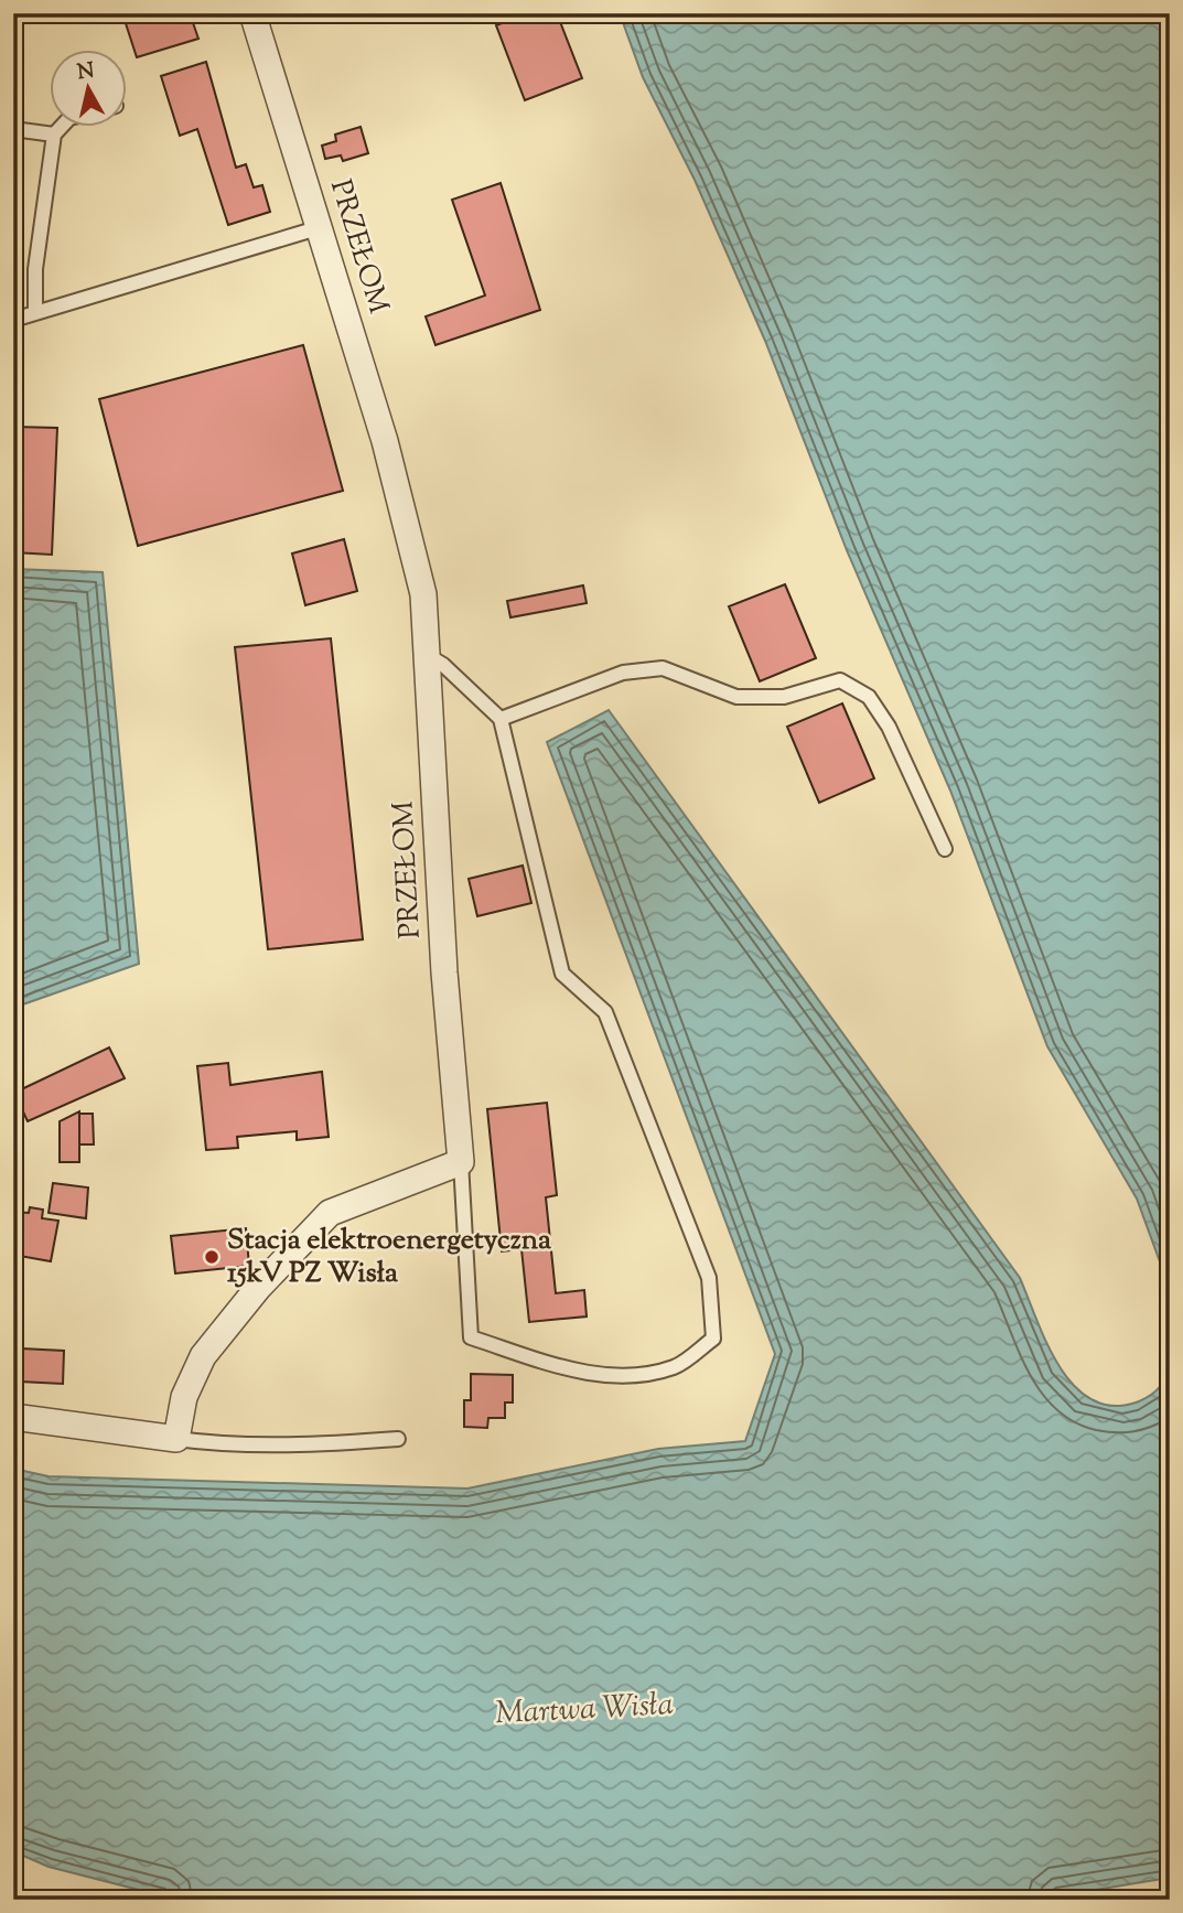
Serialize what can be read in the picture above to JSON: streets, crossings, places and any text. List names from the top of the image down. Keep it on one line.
{"streets":{"street":["PRZEŁOM"]},"water":["Martwa Wisła"],"places":["Stacja elektroenergetyczna 15kV PZ Wisła"],"north":"top"}
